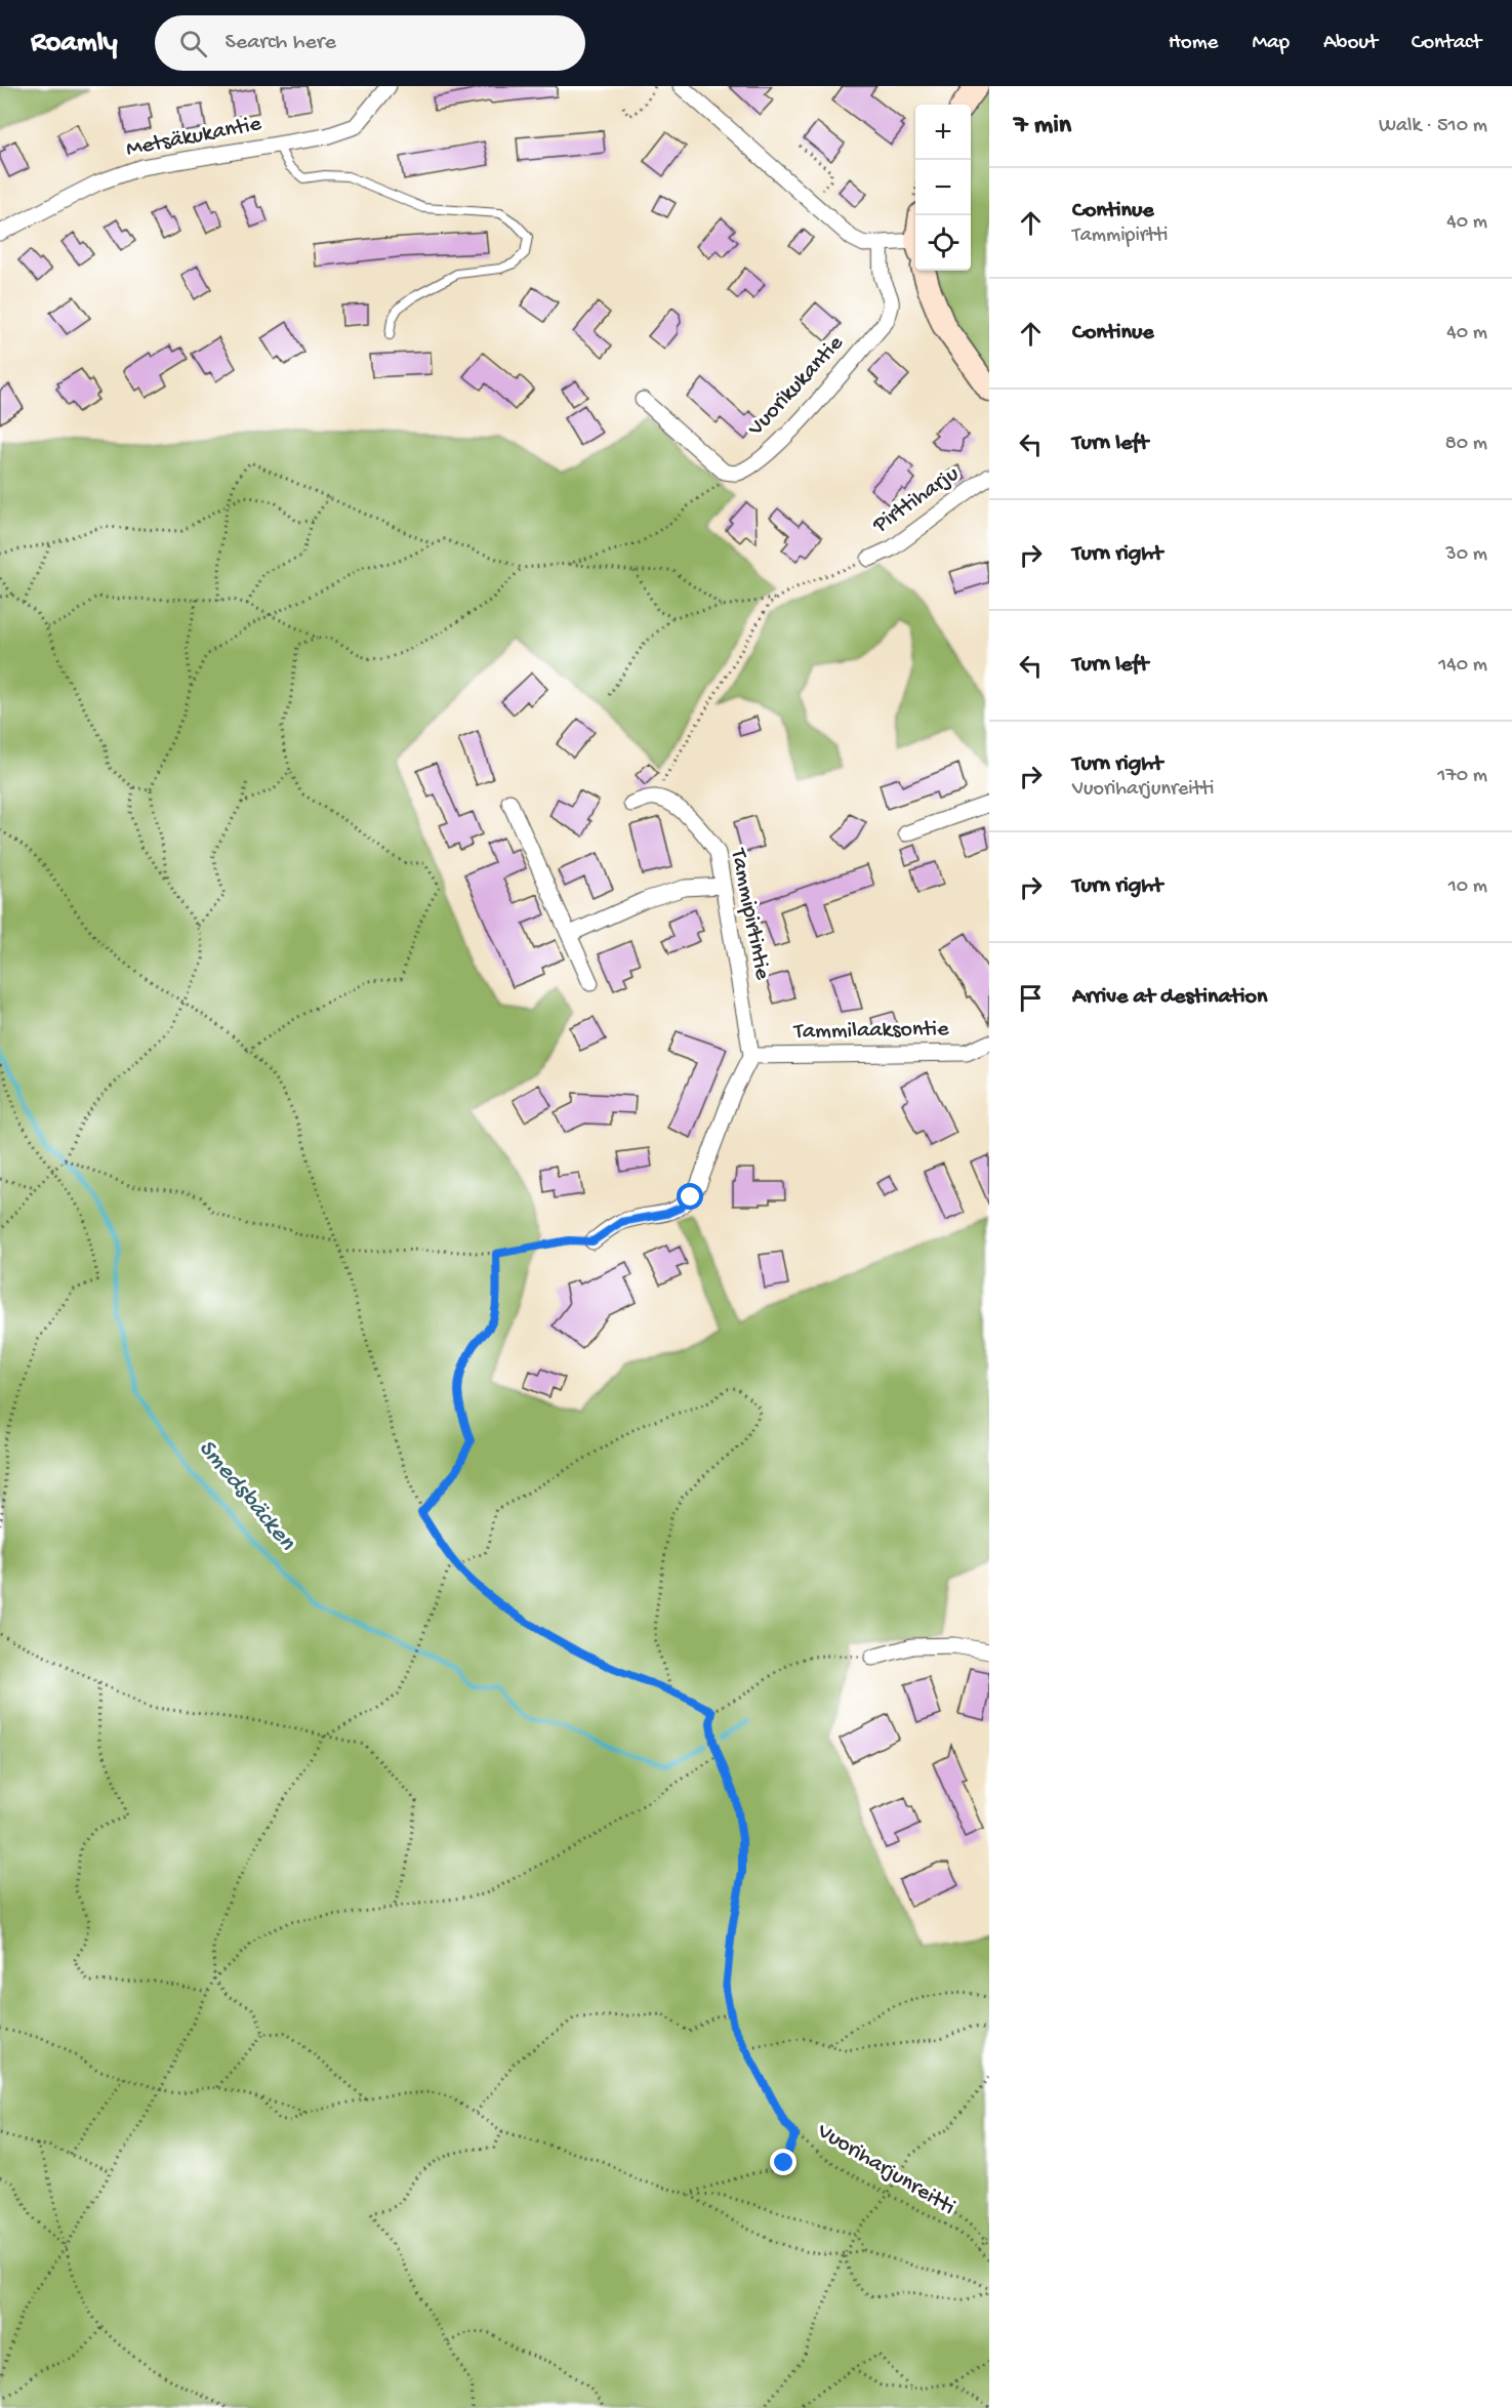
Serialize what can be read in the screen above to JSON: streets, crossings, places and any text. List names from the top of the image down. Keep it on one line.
{"streets":{"street":["Metsäkukantie","Vuorikukantie","Pirttiharju","Tammipirtintie","Tammilaaksontie"],"path":["Vuoriharjunreitti"]},"crossings":[["Tammipirtintie","Tammilaaksontie"]],"water":["Smedsbäcken"],"page":{"header":"Roamly","search":"Search here","nav":["Home","Map","About","Contact"],"heading":["7 min","Walk · 510 m"],"map_buttons":["+","−"],"list":[["Continue","Tammipirtti","40 m"],["Continue","40 m"],["Turn left","80 m"],["Turn right","30 m"],["Turn left","140 m"],["Turn right","Vuoriharjunreitti","170 m"],["Turn right","10 m"],"Arrive at destination"]}}
